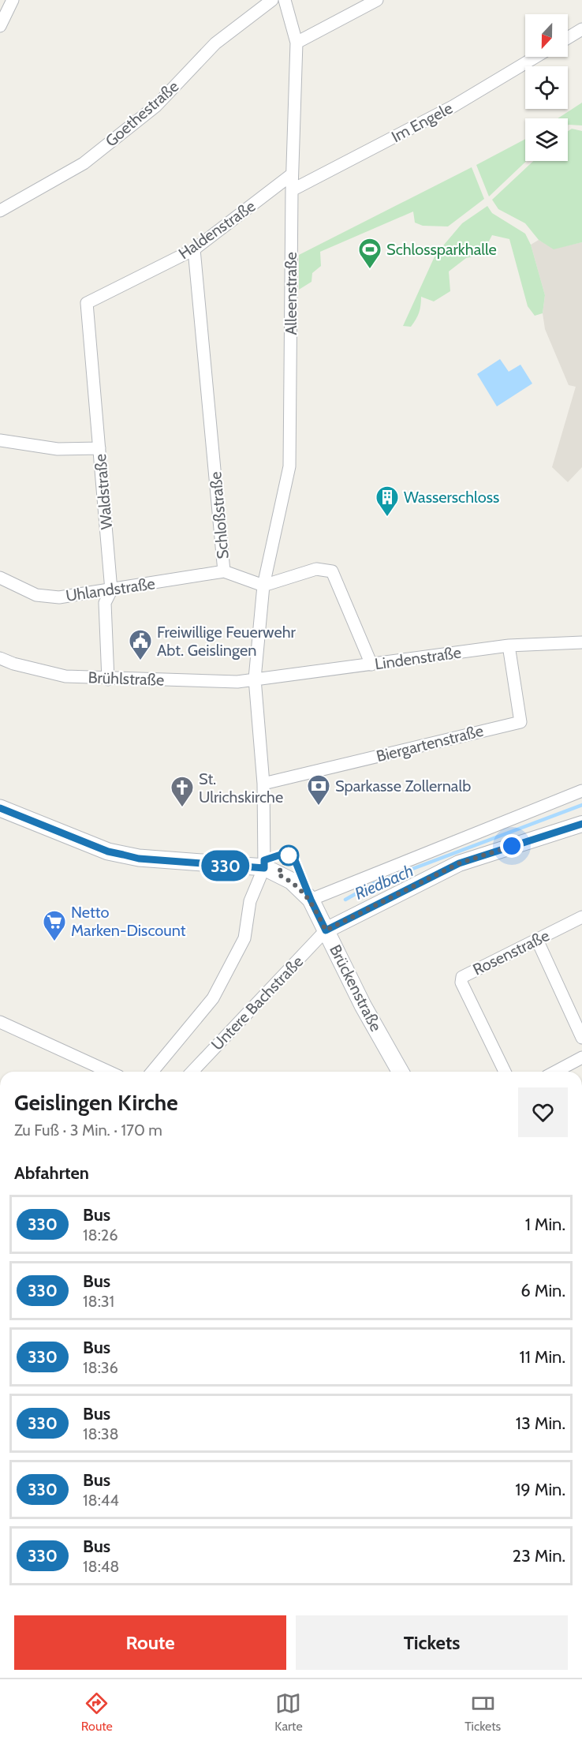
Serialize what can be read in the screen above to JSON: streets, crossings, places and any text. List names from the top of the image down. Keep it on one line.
{"streets":{"main road":["Brückenstraße"],"street":["Goethestraße","Im Engele","Haldenstraße","Alleenstraße","Waldstraße","Schloßstraße","Uhlandstraße","Lindenstraße","Brühlstraße","Biergartenstraße","Rosenstraße","Untere Bachstraße"]},"crossings":[["Im Engele","Alleenstraße"],["Haldenstraße","Alleenstraße"],["Haldenstraße","Waldstraße"],["Haldenstraße","Schloßstraße"],["Alleenstraße","Schloßstraße"],["Waldstraße","Uhlandstraße"],["Waldstraße","Brühlstraße"],["Schloßstraße","Uhlandstraße"],["Lindenstraße","Brühlstraße"],["Lindenstraße","Biergartenstraße"],["Brückenstraße","Untere Bachstraße"]],"water":["Riedbach"],"places":{"sports":["Schlossparkhalle"],"building":["Wasserschloss"],"public building":["Freiwillige Feuerwehr Abt. Geislingen"],"bank":["Sparkasse Zollernalb"],"church":["St. Ulrichskirche"],"supermarket":["Netto Marken-Discount"]},"lines":["bus line 330"],"north":"bottom","page":{"on_map":"330","heading":[["Geislingen Kirche","Zu Fuß · 3 Min. · 170 m"],"Abfahrten"],"list":[{"mark":"330","name":"Bus","note":"18:26","value":"1 Min."},{"mark":"330","name":"Bus","note":"18:31","value":"6 Min."},{"mark":"330","name":"Bus","note":"18:36","value":"11 Min."},{"mark":"330","name":"Bus","note":"18:38","value":"13 Min."},{"mark":"330","name":"Bus","note":"18:44","value":"19 Min."},{"mark":"330","name":"Bus","note":"18:48","value":"23 Min."}],"buttons":["Route","Tickets"],"tabs":["Route","Karte","Tickets"]}}
